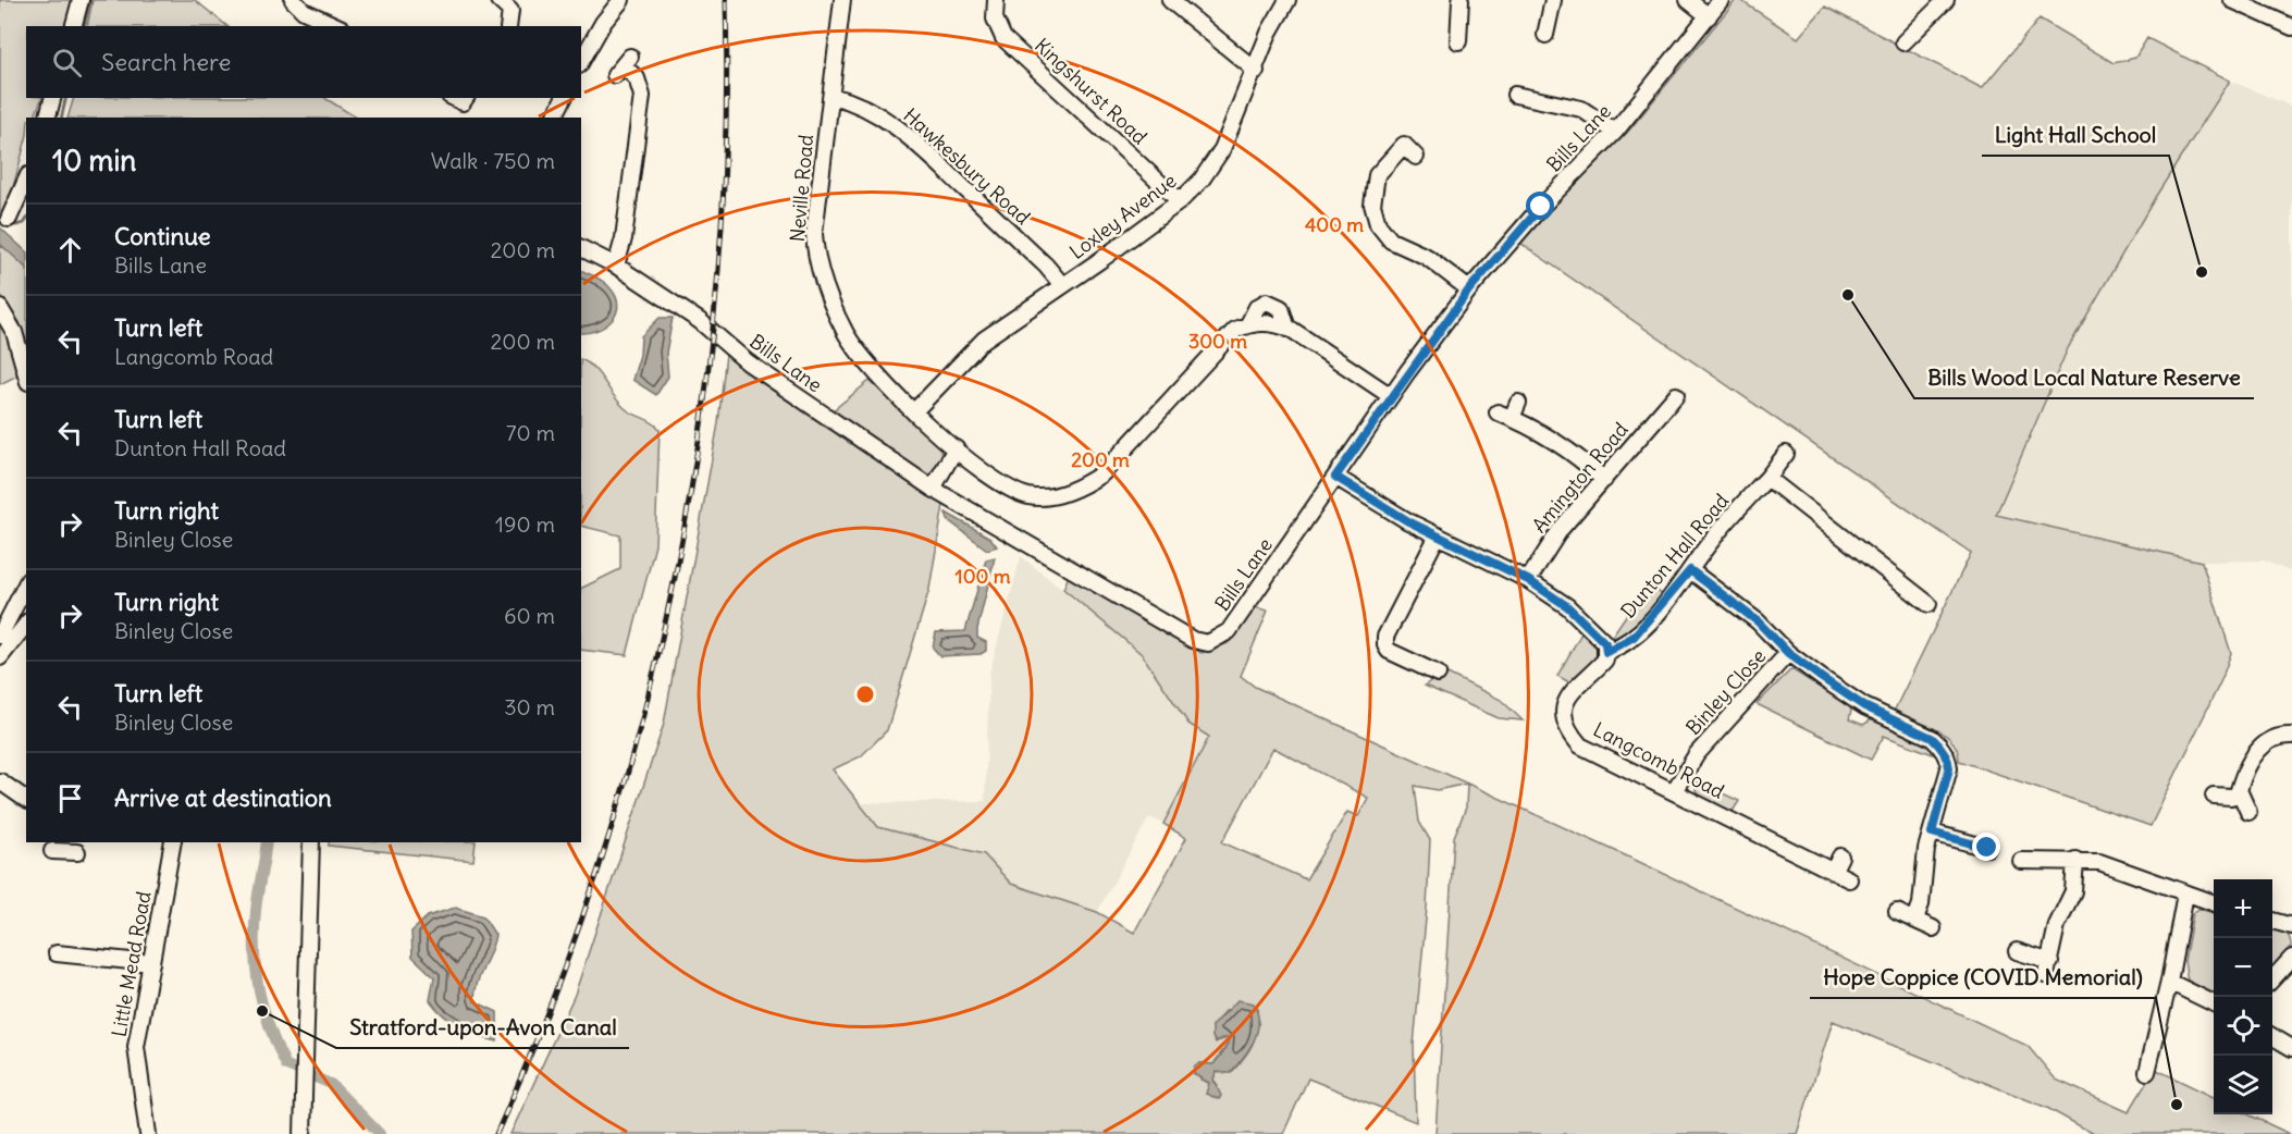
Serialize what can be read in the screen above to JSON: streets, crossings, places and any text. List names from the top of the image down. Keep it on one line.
{"streets":{"street":["Kingshurst Road","Bills Lane","Hawkesbury Road","Neville Road","Loxley Avenue","Amington Road","Dunton Hall Road","Binley Close","Langcomb Road","Little Mead Road"]},"crossings":[["Kingshurst Road","Loxley Avenue"],["Bills Lane","Neville Road"],["Hawkesbury Road","Neville Road"],["Hawkesbury Road","Loxley Avenue"],["Neville Road","Loxley Avenue"],["Dunton Hall Road","Binley Close"],["Dunton Hall Road","Langcomb Road"],["Binley Close","Langcomb Road"]],"places":["Light Hall School","Bills Wood Local Nature Reserve","Stratford-upon-Avon Canal","Hope Coppice (COVID Memorial)"],"page":{"search":"Search here","heading":["10 min","Walk · 750 m"],"list":[["Continue","Bills Lane","200 m"],["Turn left","Langcomb Road","200 m"],["Turn left","Dunton Hall Road","70 m"],["Turn right","Binley Close","190 m"],["Turn right","Binley Close","60 m"],["Turn left","Binley Close","30 m"],"Arrive at destination"],"map_buttons":["+","−"]},"rings":["400 m","300 m","200 m","100 m"]}
